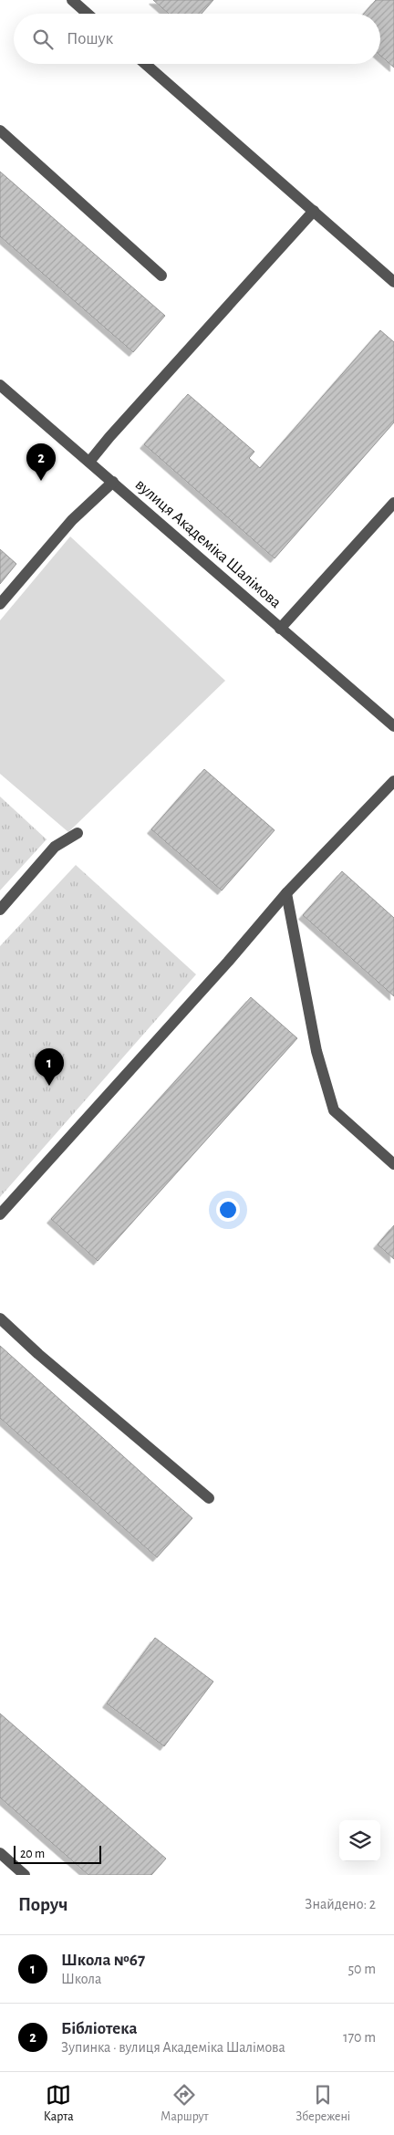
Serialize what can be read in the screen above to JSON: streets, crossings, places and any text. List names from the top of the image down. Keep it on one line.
{"streets":{"street":["вулиця Академіка Шалімова"]},"scale_bar":"20 m","page":{"search":"Пошук","pins":["2","1"],"scale":"20 m","heading":["Поруч","Знайдено: 2"],"list":[{"mark":"1","name":"Школа №67","note":"Школа","value":"50 m"},{"mark":"2","name":"Бібліотека","note":"Зупинка · вулиця Академіка Шалімова","value":"170 m"}],"nav":["Карта","Маршрут","Збережені"]}}
